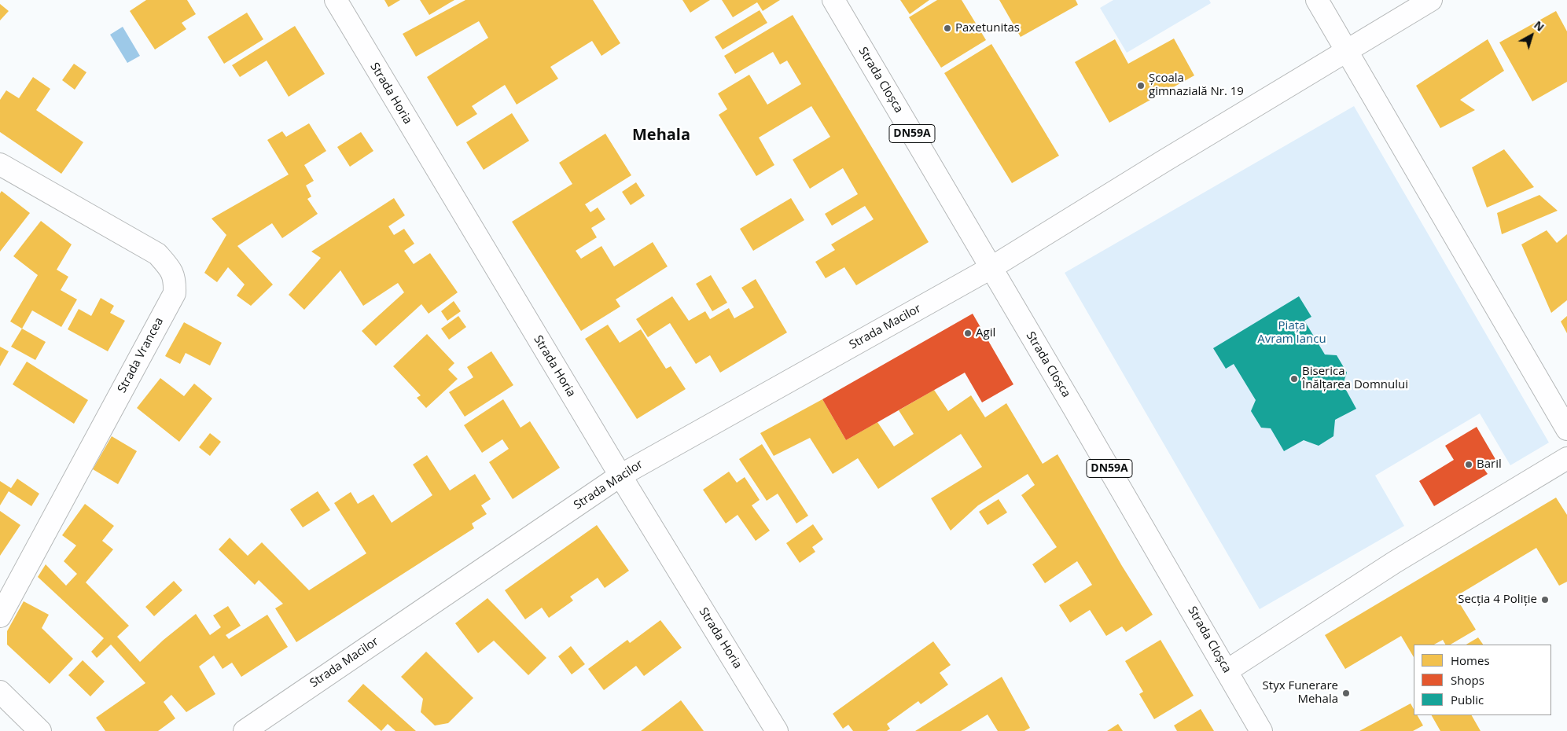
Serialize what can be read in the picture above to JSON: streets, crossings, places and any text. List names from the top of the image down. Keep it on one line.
{"streets":{"street":["Strada Cloșca","Strada Horia","DN59A","Strada Macilor","Strada Vrancea"]},"crossings":[["Strada Cloșca","Strada Macilor"],["Strada Horia","Strada Macilor"]],"districts":["Mehala"],"parks":["Piața Avram Iancu"],"places":["Paxetunitas","Școala gimnazială Nr. 19","Agil","Biserica Înălțarea Domnului","Baril","Secția 4 Poliție","Styx Funerare Mehala"],"legend":["Homes","Shops","Public"],"north":"top right"}
